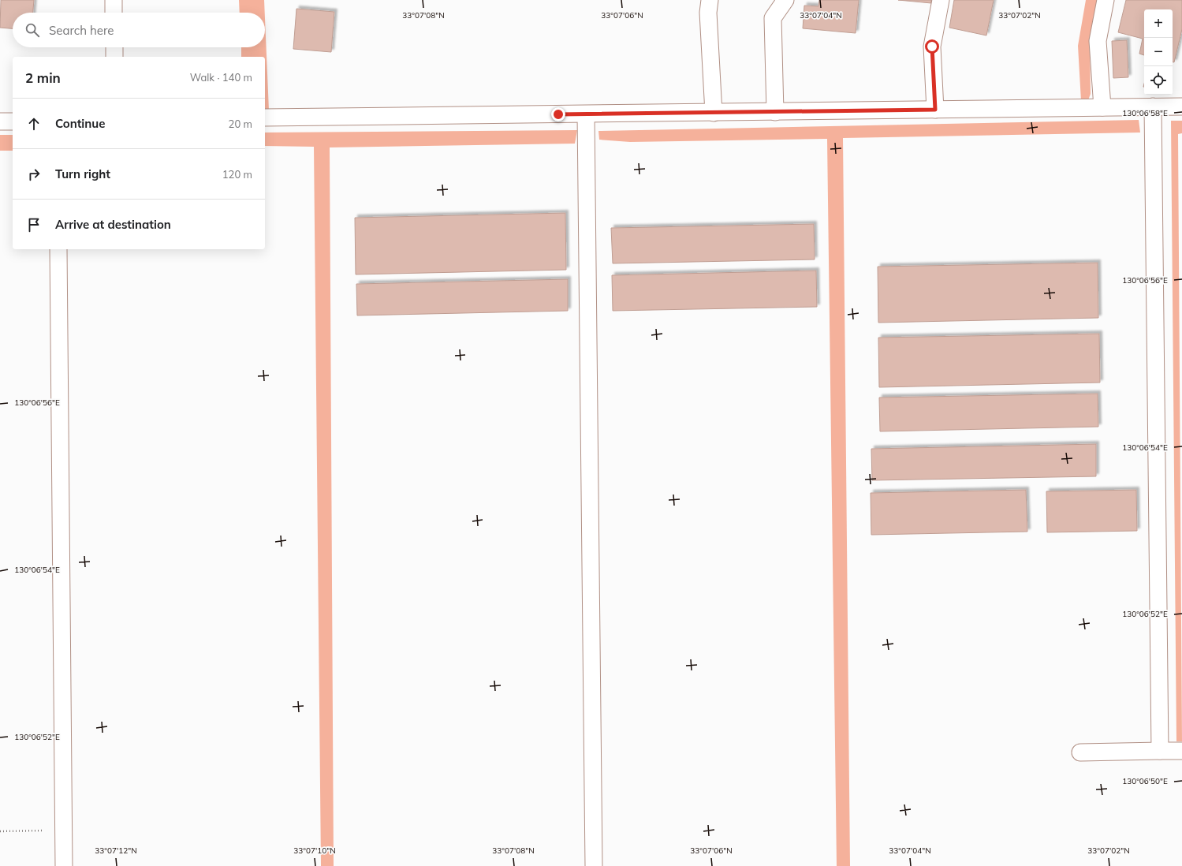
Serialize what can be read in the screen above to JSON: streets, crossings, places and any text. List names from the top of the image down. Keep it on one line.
{"page":{"map_buttons":["+","−"],"search":"Search here","heading":["2 min","Walk · 140 m"],"list":[["Continue","20 m"],["Turn right","120 m"],"Arrive at destination"]},"coordinates":["33°07'08\"N","33°07'06\"N","33°07'04\"N","33°07'02\"N","130°06'58\"E","130°06'56\"E","130°06'54\"E","130°06'52\"E","130°06'50\"E","33°07'12\"N","33°07'10\"N"]}
